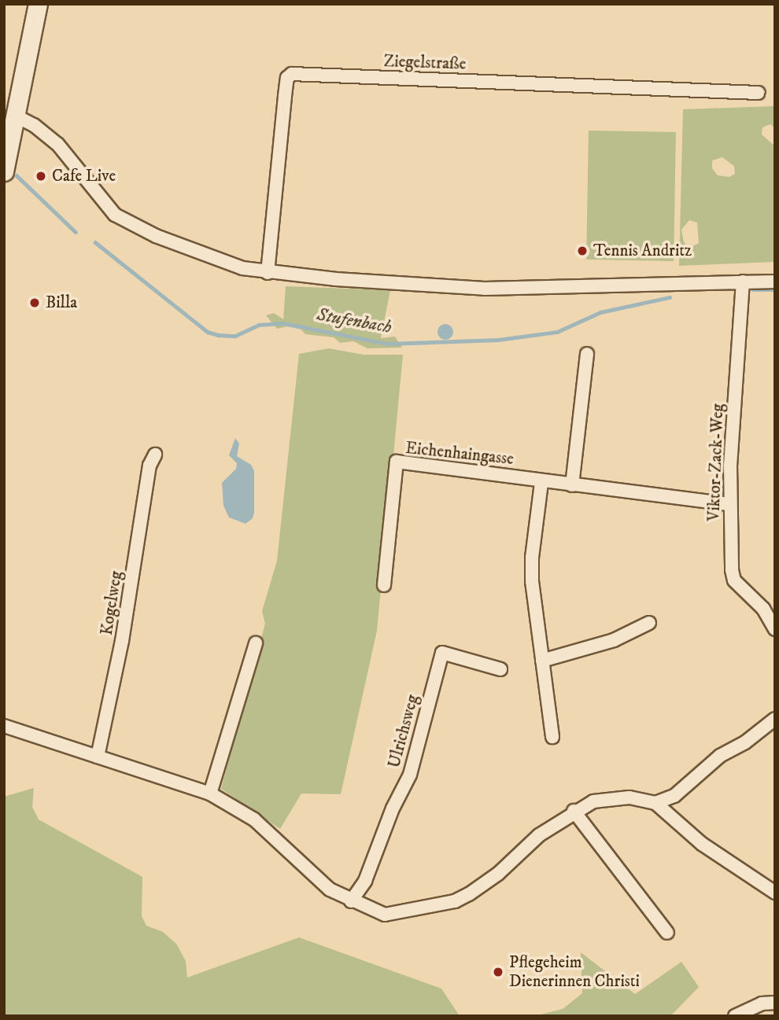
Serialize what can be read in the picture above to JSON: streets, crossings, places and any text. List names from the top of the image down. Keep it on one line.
{"streets":{"street":["Ziegelstraße","Eichenhaingasse","Viktor-Zack-Weg","Kogelweg","Ulrichsweg"]},"crossings":[["Eichenhaingasse","Viktor-Zack-Weg"]],"water":["Stufenbach"],"places":["Cafe Live","Tennis Andritz","Billa","Pflegeheim Dienerinnen Christi"]}
